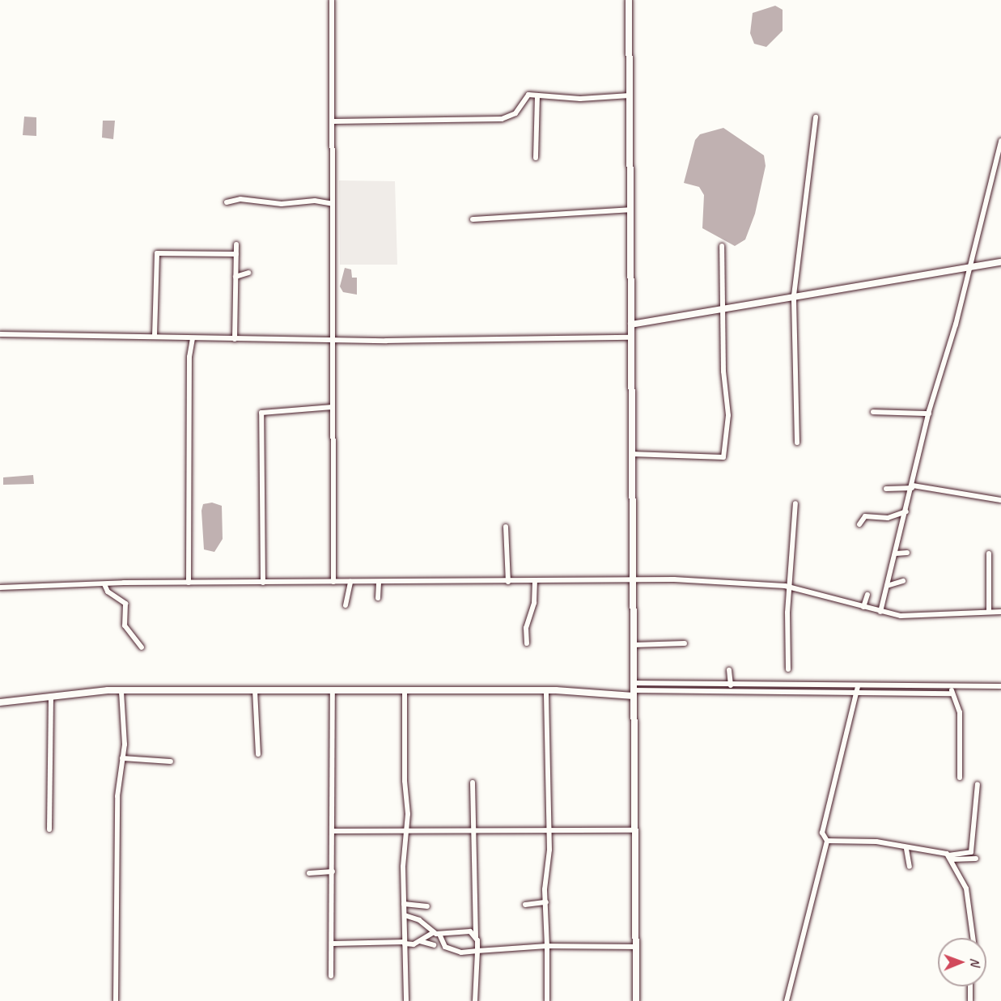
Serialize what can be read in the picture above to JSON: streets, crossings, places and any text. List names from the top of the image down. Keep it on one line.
{"north":"right"}
